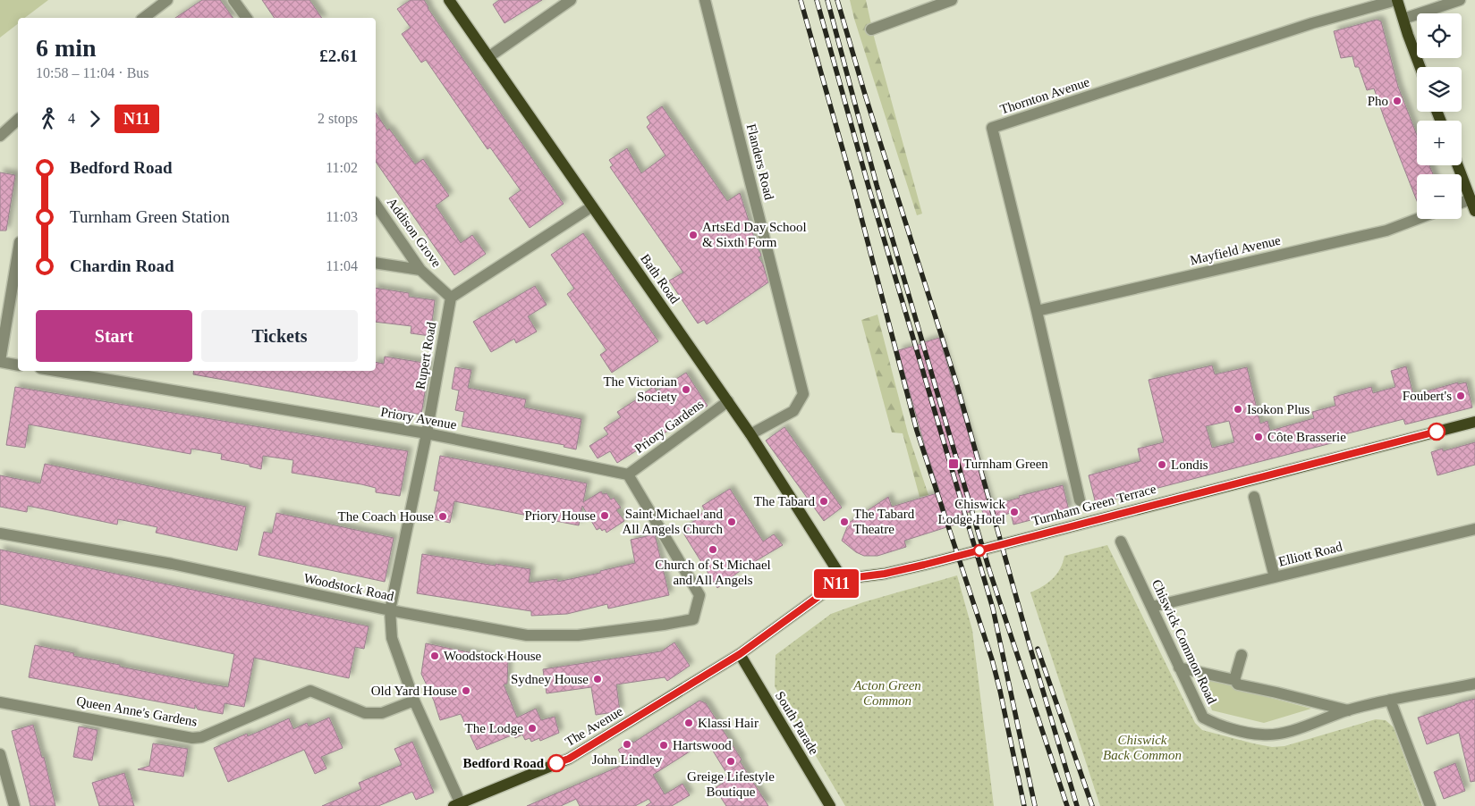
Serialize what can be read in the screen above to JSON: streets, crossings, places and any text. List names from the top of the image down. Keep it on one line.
{"streets":{"main road":["Bath Road","Turnham Green Terrace","South Parade","The Avenue"],"street":["Thornton Avenue","Flanders Road","Addison Grove","Mayfield Avenue","Rupert Road","Priory Avenue","Priory Gardens","Elliott Road","Woodstock Road","Chiswick Common Road","Queen Anne's Gardens"]},"crossings":[["Thornton Avenue","Mayfield Avenue"],["Flanders Road","Bath Road"],["Addison Grove","Rupert Road"],["Bath Road","Priory Gardens"],["Bath Road","Turnham Green Terrace"],["Rupert Road","Priory Avenue"],["Rupert Road","Woodstock Road"],["Priory Avenue","Priory Gardens"],["Priory Avenue","Woodstock Road"],["Priory Gardens","Woodstock Road"],["Turnham Green Terrace","South Parade"],["Turnham Green Terrace","The Avenue"],["Elliott Road","Chiswick Common Road"],["South Parade","The Avenue"]],"parks":["Acton Green Common","Chiswick Back Common"],"places":{"other":["Pho","ArtsEd Day School & Sixth Form","The Victorian Society","Foubert's","Isokon Plus","Côte Brasserie","Londis","The Tabard","Chiswick Lodge Hotel","Priory House","The Coach House","Saint Michael and All Angels Church","The Tabard Theatre","Church of St Michael and All Angels","Woodstock House","Sydney House","Old Yard House","Klassi Hair","The Lodge","John Lindley","Hartswood","Greige Lifestyle Boutique","Bedford Road"],"transit":["Turnham Green"]},"lines":["bus line N11"],"page":{"on_map":"N11","map_buttons":["+","−"],"heading":["6 min","10:58 – 11:04 · Bus","£2.61"],"legs":["4","N11","2 stops"],"list":[{"name":"Bedford Road","value":"11:02"},{"name":"Turnham Green Station","value":"11:03"},{"name":"Chardin Road","value":"11:04"}],"buttons":["Start","Tickets"]}}
